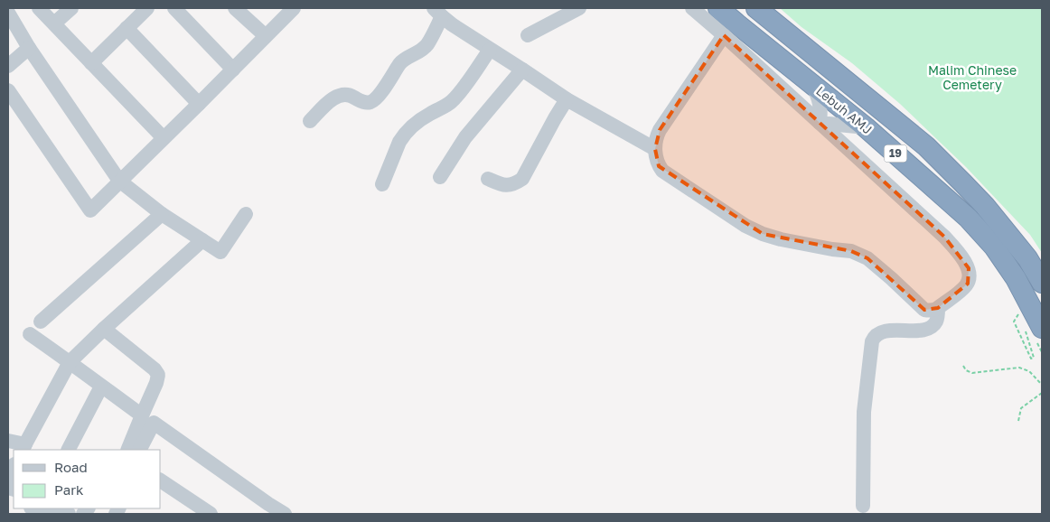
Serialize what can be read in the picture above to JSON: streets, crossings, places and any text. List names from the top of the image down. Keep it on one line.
{"streets":{"highway":["Lebuh AMJ","19"]},"parks":["Malim Chinese Cemetery"],"legend":["Road","Park"]}
